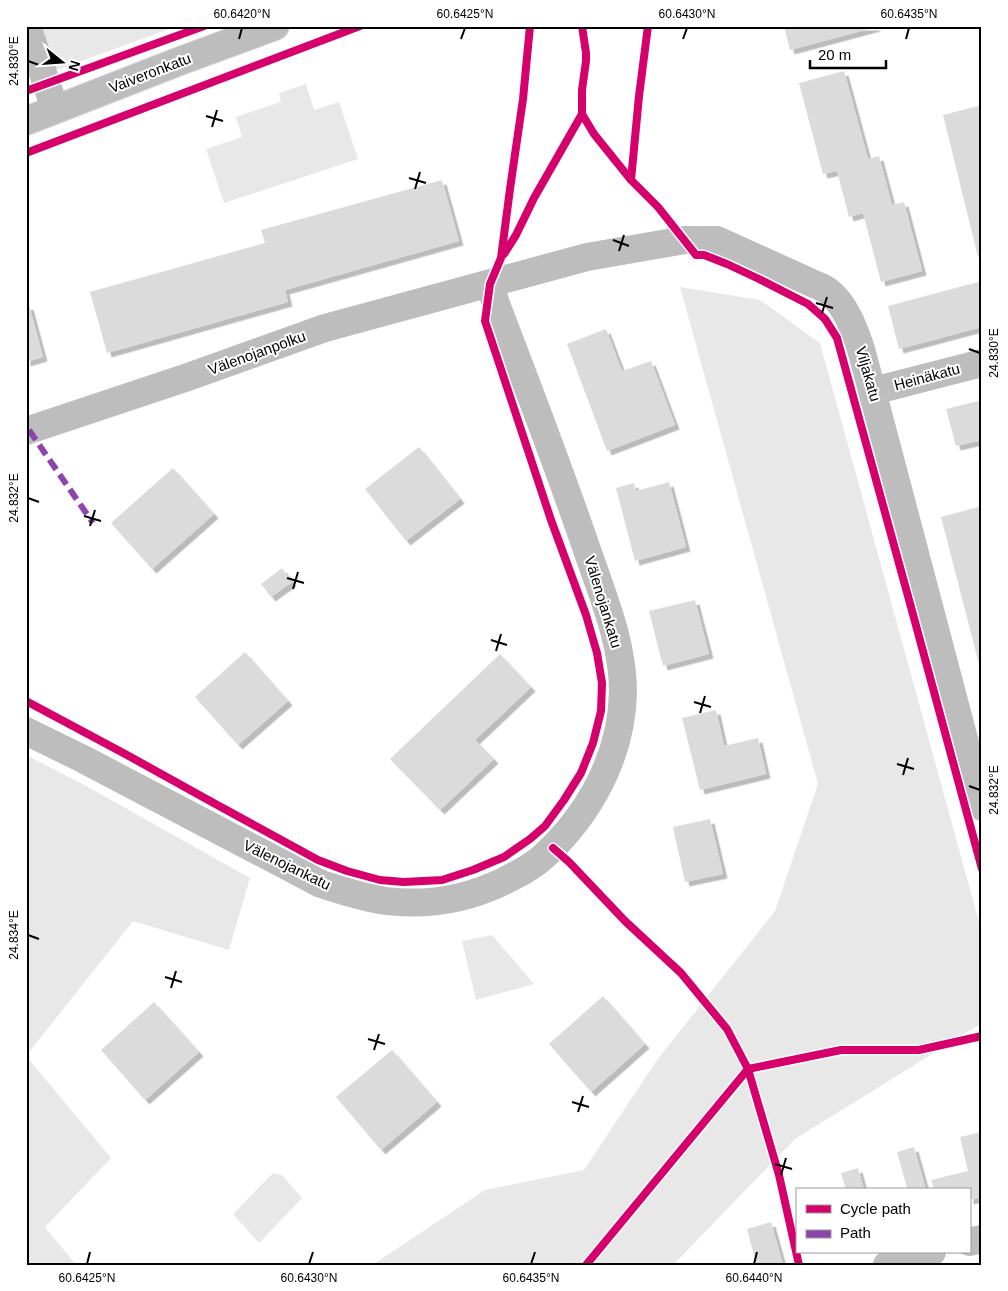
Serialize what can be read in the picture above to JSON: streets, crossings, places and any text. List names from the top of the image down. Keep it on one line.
{"streets":{"street":["Vaiveronkatu","Välenojanpolku","Viljakatu","Heinäkatu","Välenojankatu"]},"crossings":[["Välenojanpolku","Viljakatu"],["Välenojanpolku","Välenojankatu"],["Viljakatu","Heinäkatu"],["Viljakatu","Välenojankatu"]],"legend":["Cycle path","Path"],"scale_bar":"20 m","north":"right","coordinates":["60.6420°N","60.6425°N","60.6430°N","60.6435°N","24.830°E","24.832°E","24.834°E","60.6440°N"]}
